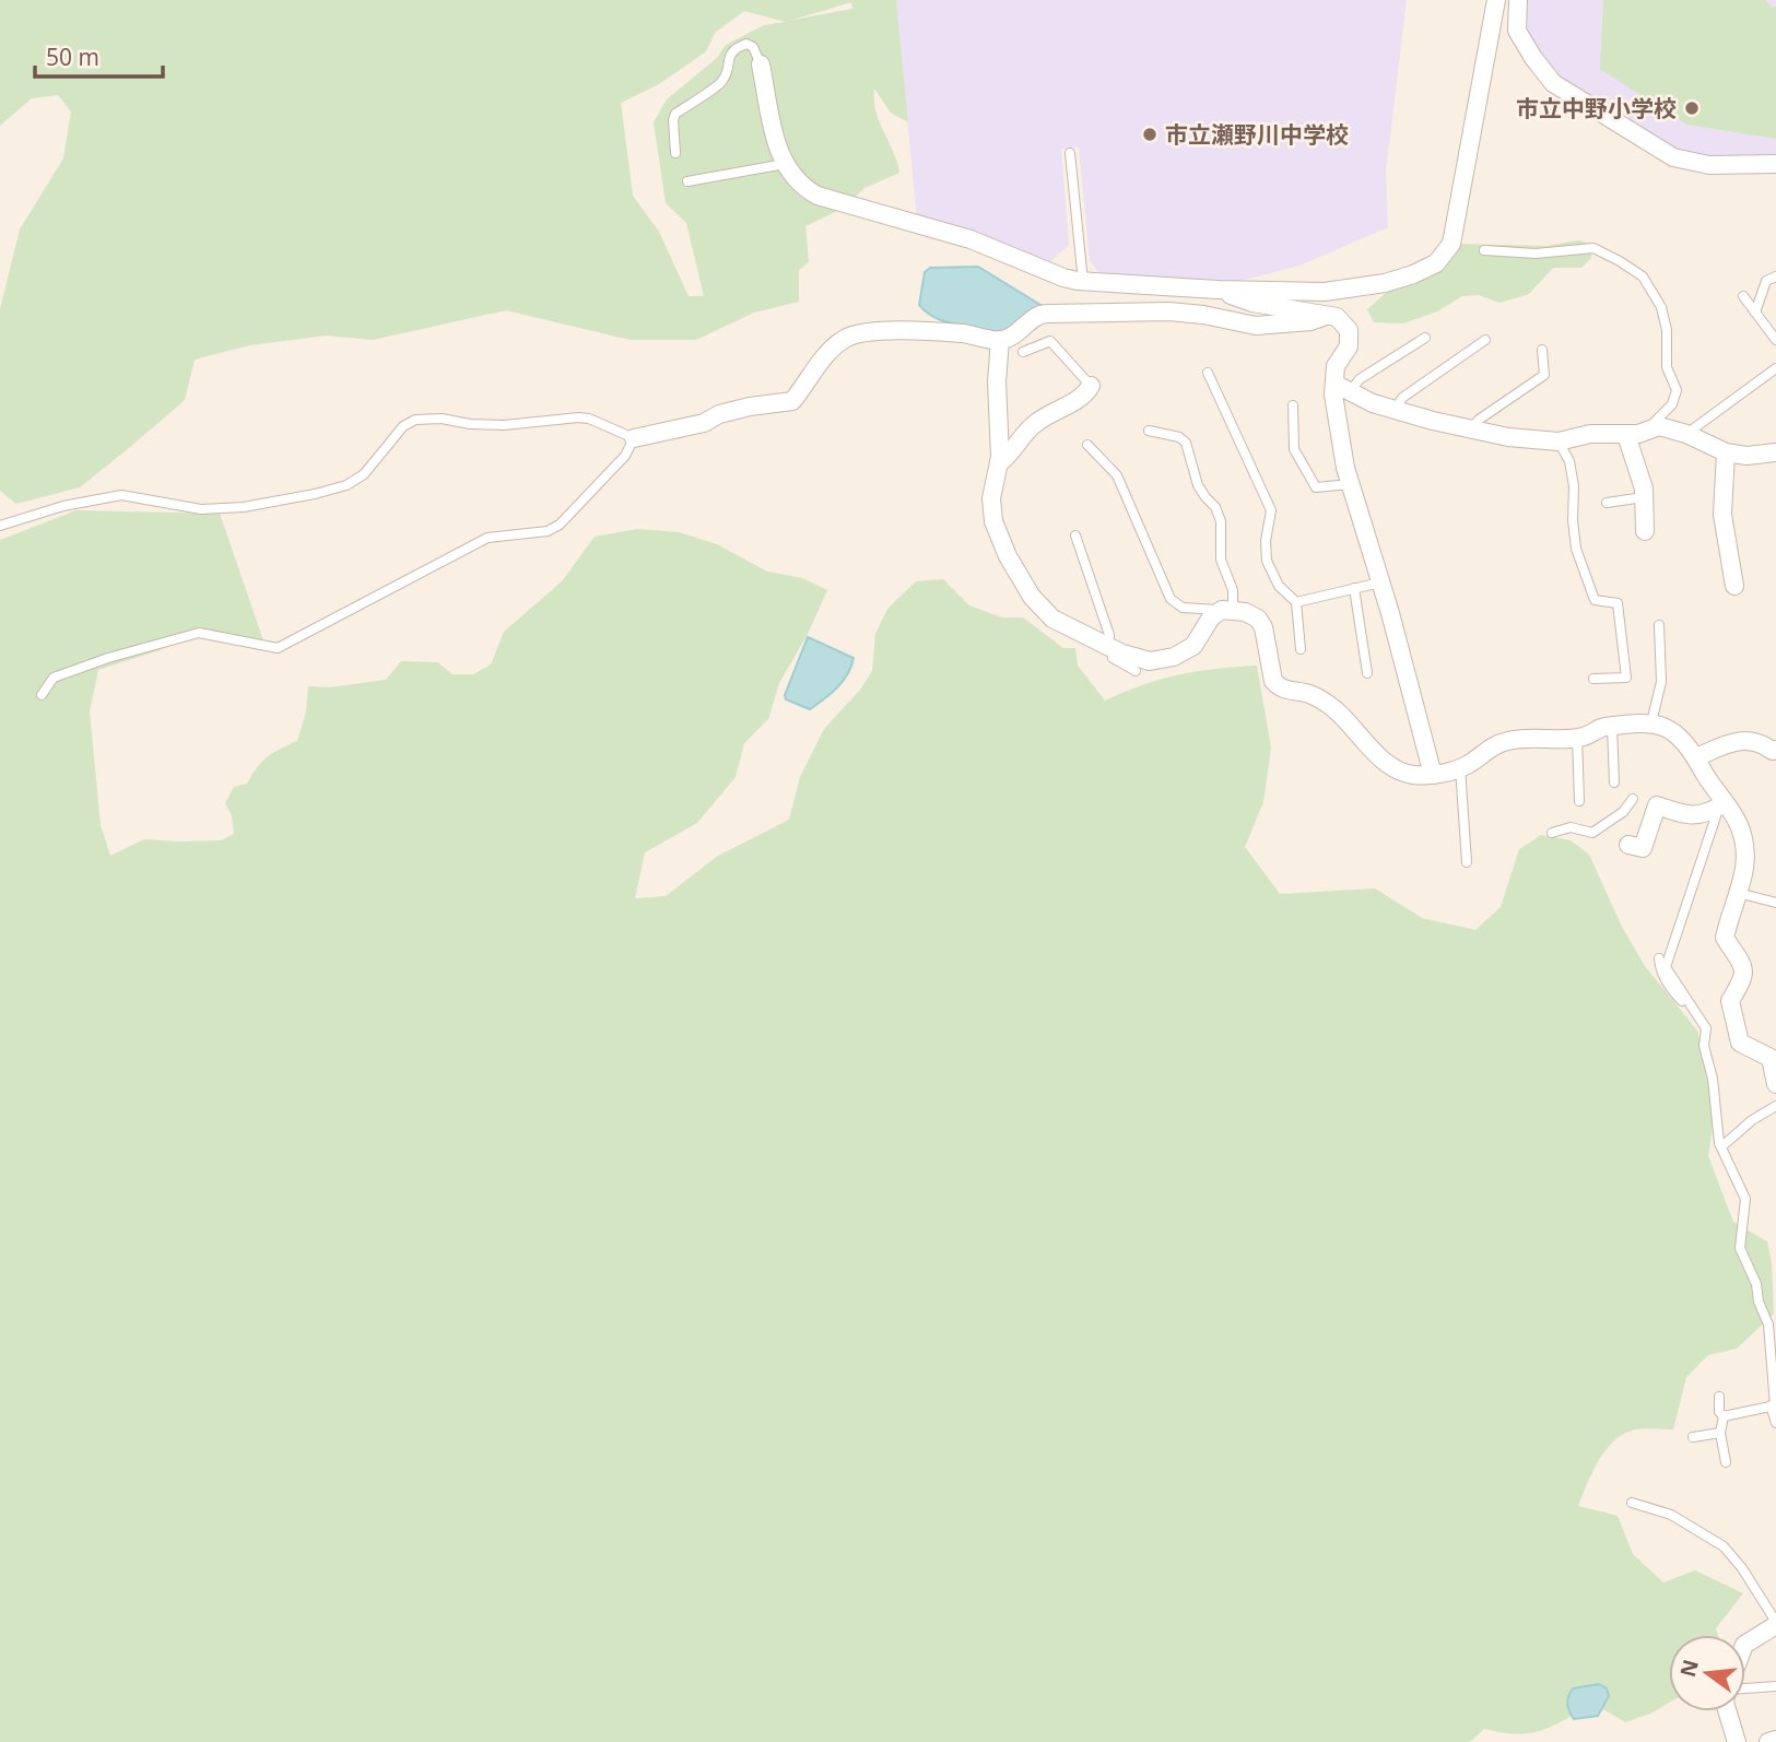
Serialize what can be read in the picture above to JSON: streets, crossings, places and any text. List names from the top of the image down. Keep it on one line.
{"places":["市立中野小学校","市立瀬野川中学校"],"scale_bar":"50 m","north":"left"}
